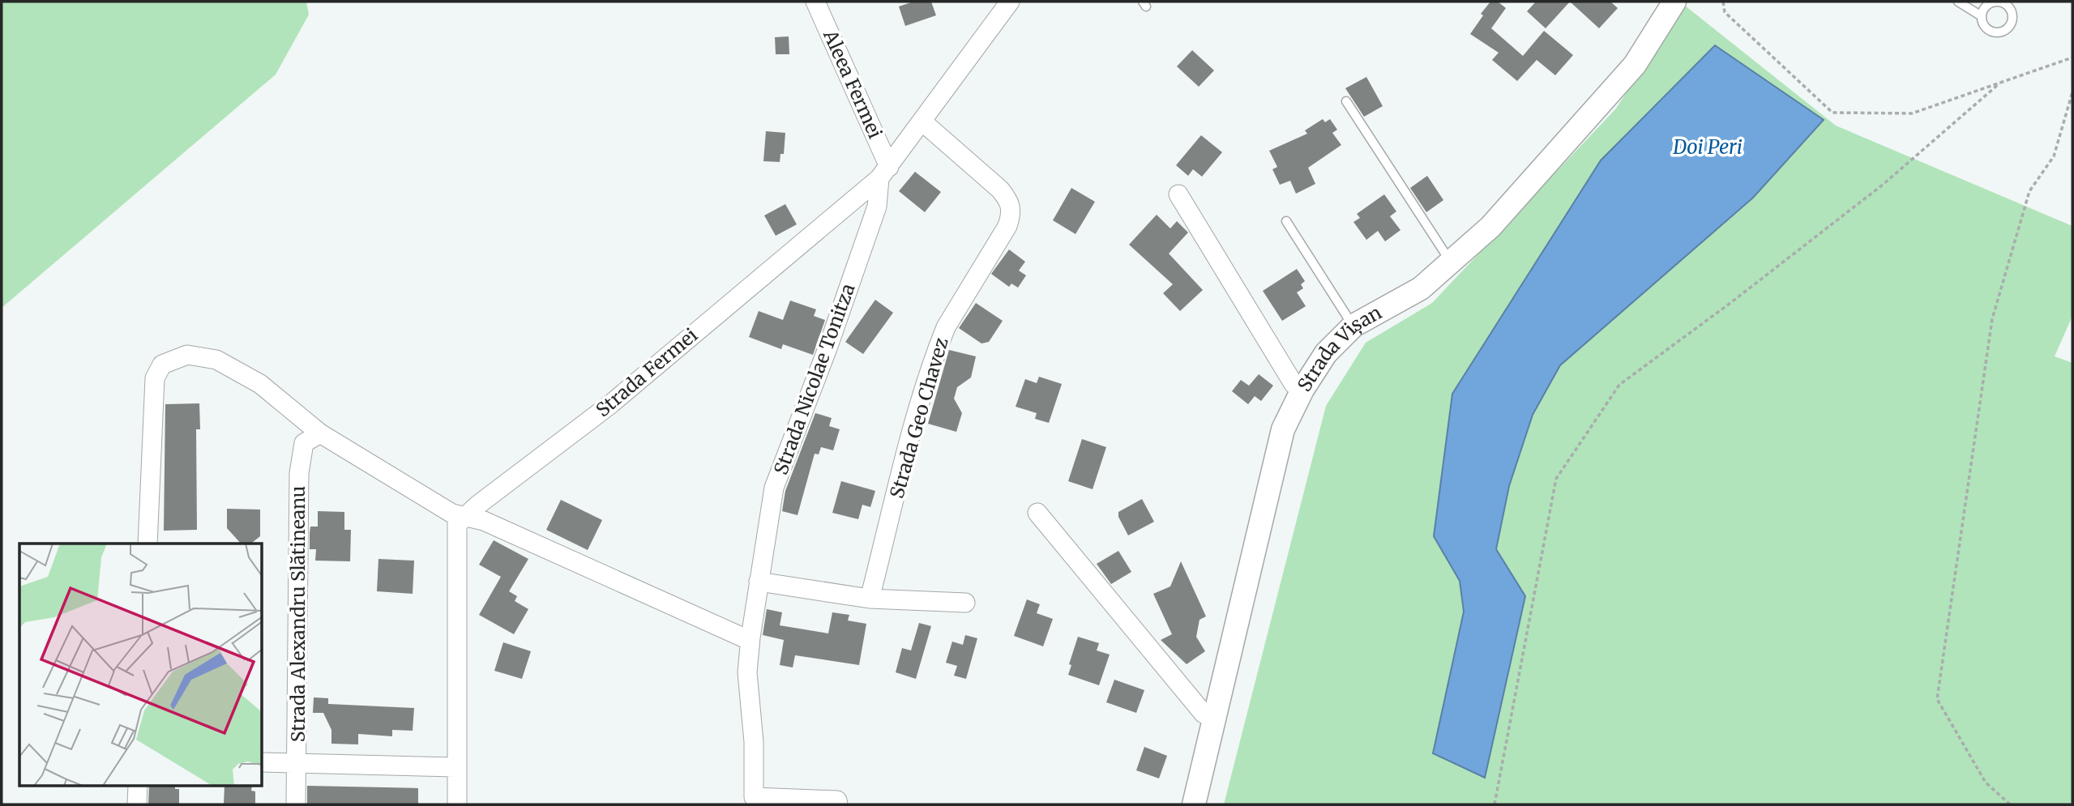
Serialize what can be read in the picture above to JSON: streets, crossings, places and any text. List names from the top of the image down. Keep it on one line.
{"streets":{"street":["Aleea Fermei","Strada Vișan","Strada Fermei","Strada Nicolae Tonitza","Strada Geo Chavez","Strada Alexandru Slătineanu"]},"crossings":[["Aleea Fermei","Strada Fermei"],["Aleea Fermei","Strada Nicolae Tonitza"],["Strada Fermei","Strada Nicolae Tonitza"],["Strada Fermei","Strada Geo Chavez"]],"water":["Doi Peri"]}
